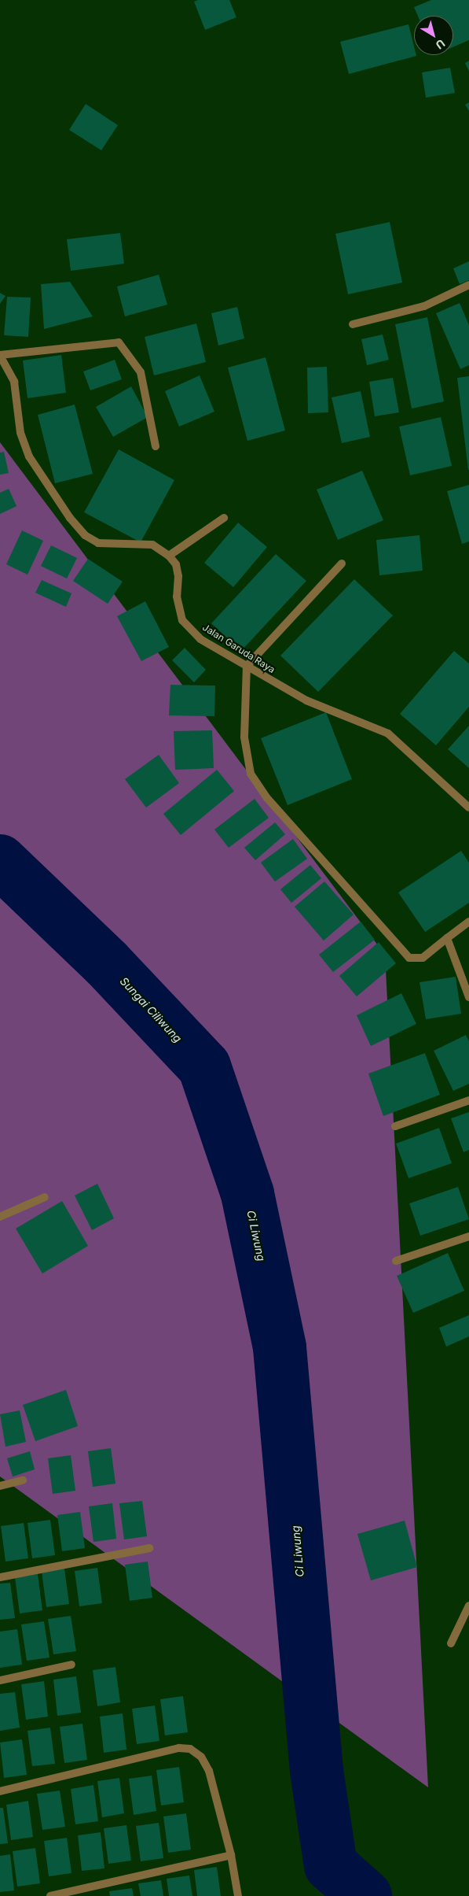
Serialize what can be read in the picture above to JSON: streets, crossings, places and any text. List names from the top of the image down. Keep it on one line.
{"streets":{"street":["Jalan Garuda Raya"]},"water":["Sungai Ciliwung","Ci Liwung"],"north":"bottom right"}
